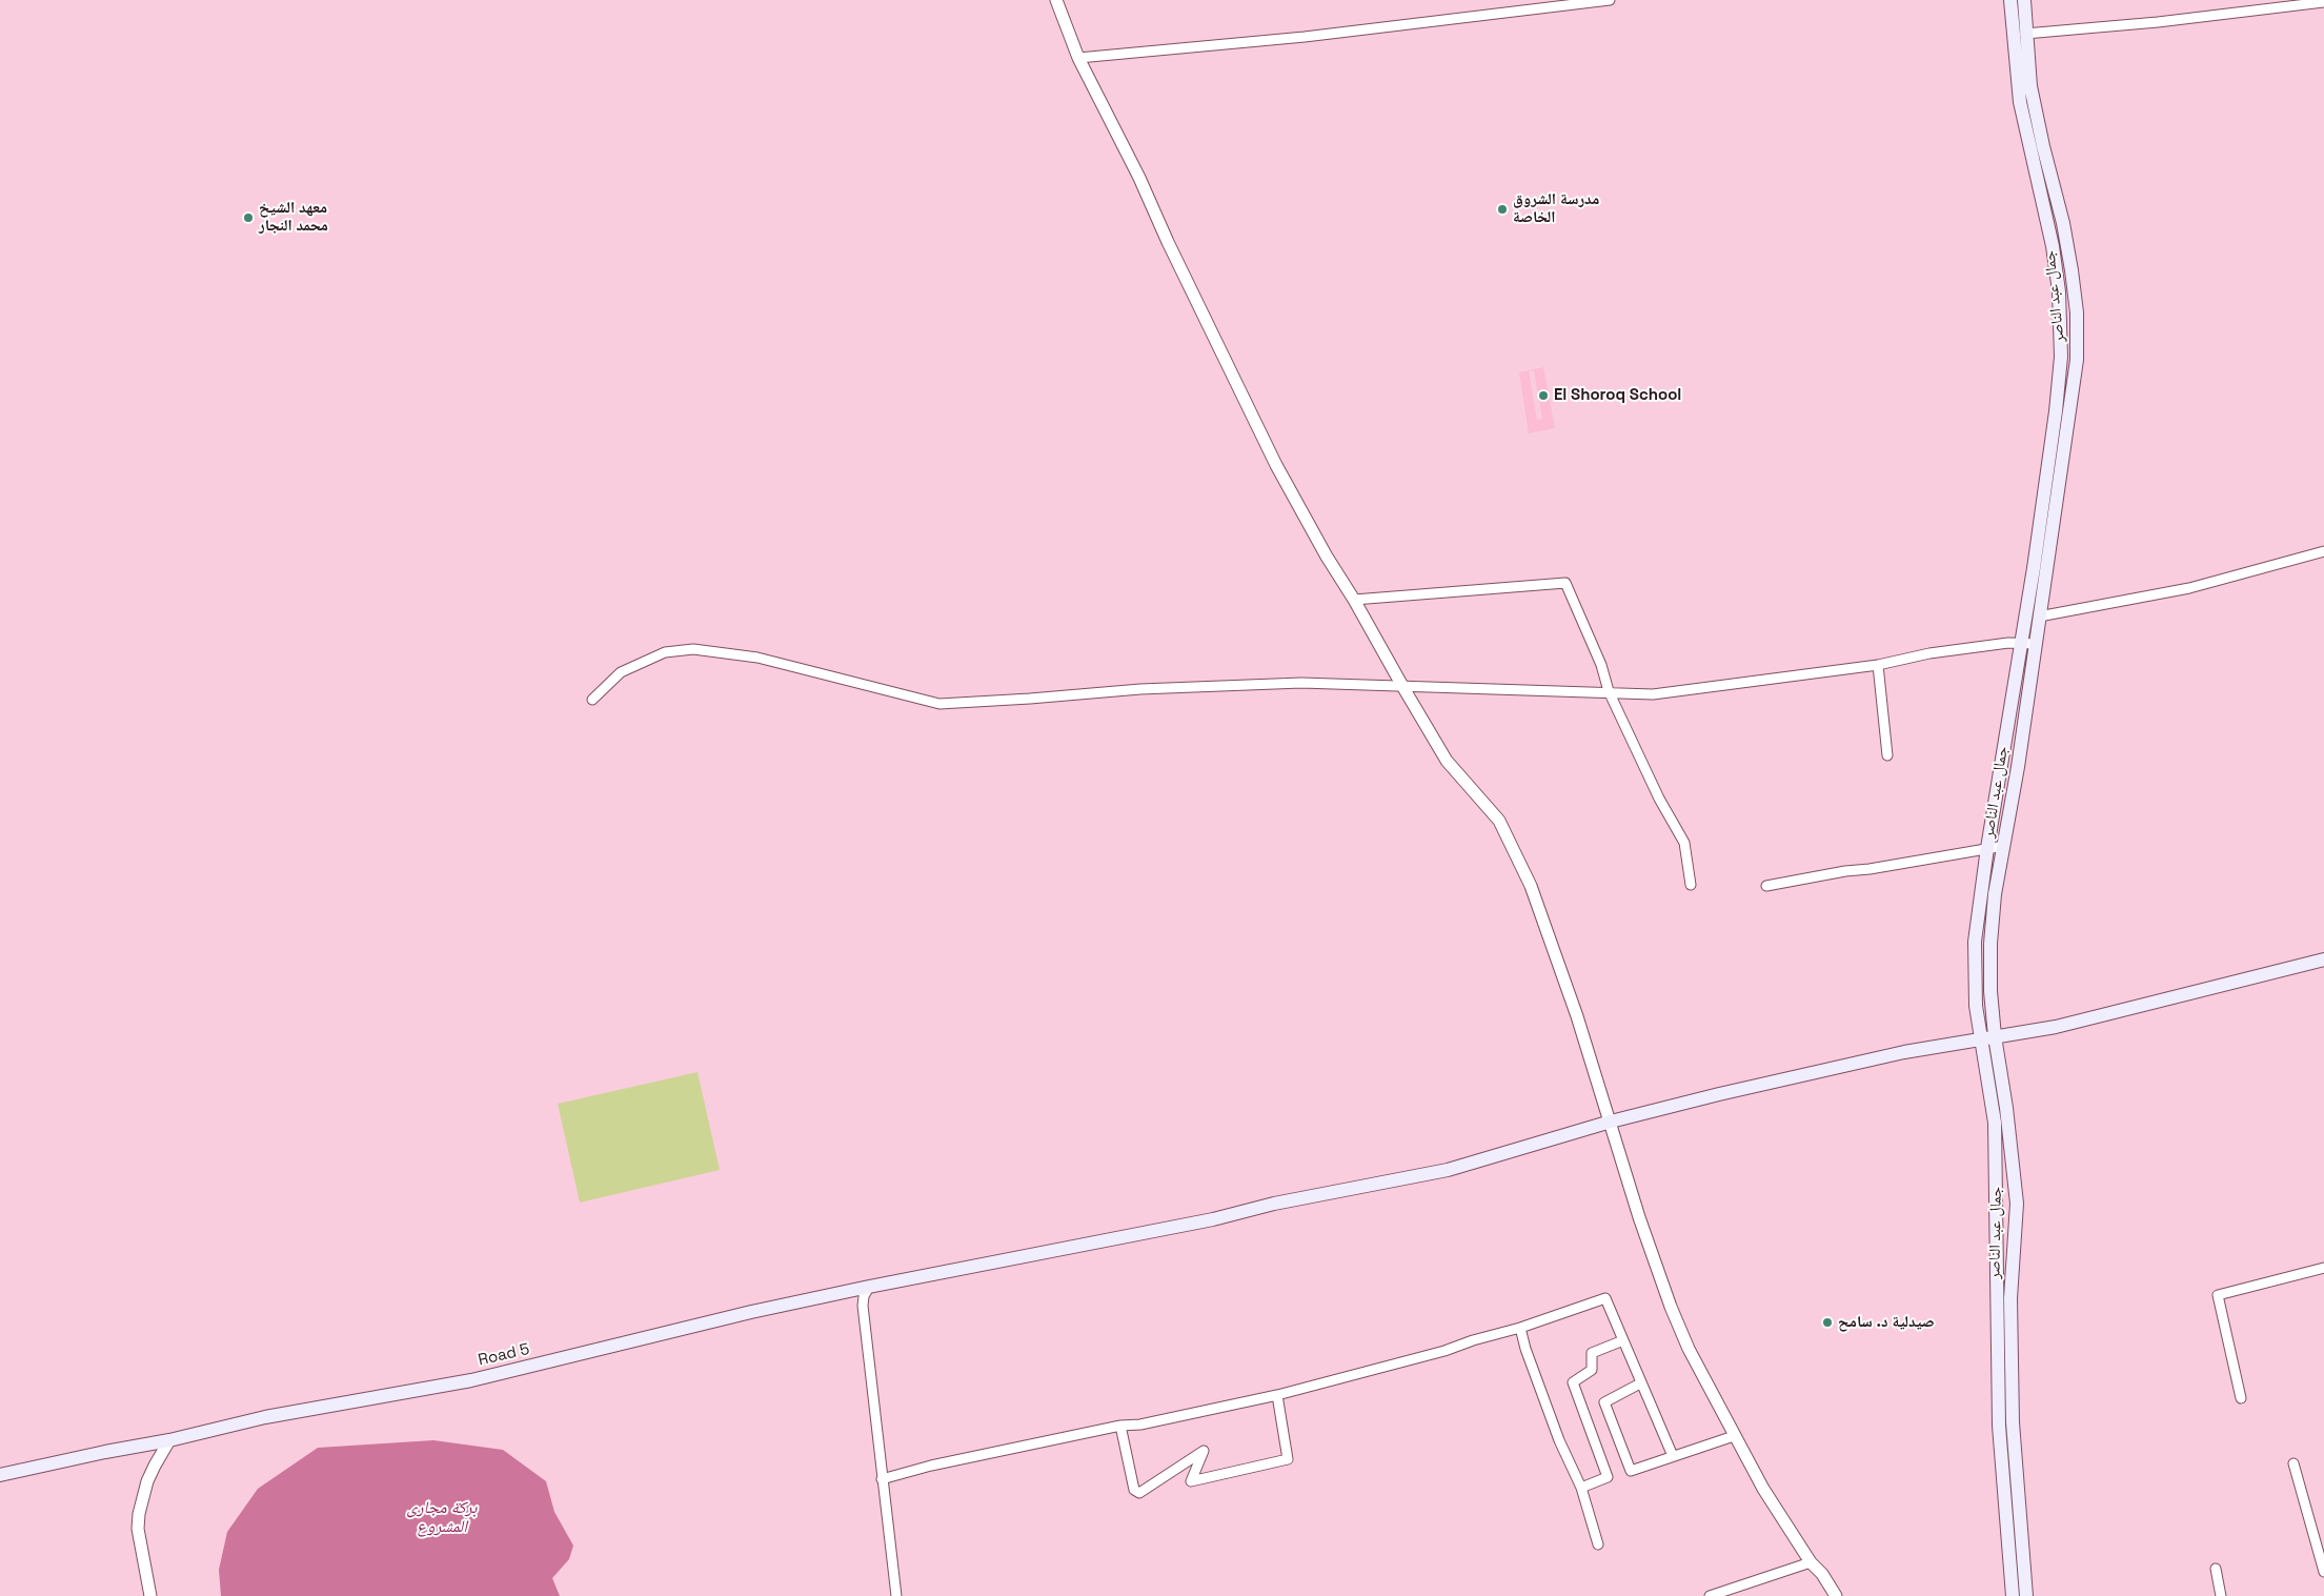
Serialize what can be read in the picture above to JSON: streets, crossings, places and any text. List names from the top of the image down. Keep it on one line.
{"streets":{"main road":["جمال عبد الناصر","Road 5"]},"crossings":[["جمال عبد الناصر","Road 5"]],"water":["بركة مجارى المشروع"],"places":["مدرسة الشروق الخاصة","معهد الشيخ محمد النجار","El Shoroq School","صيدلية د. سامح"]}
